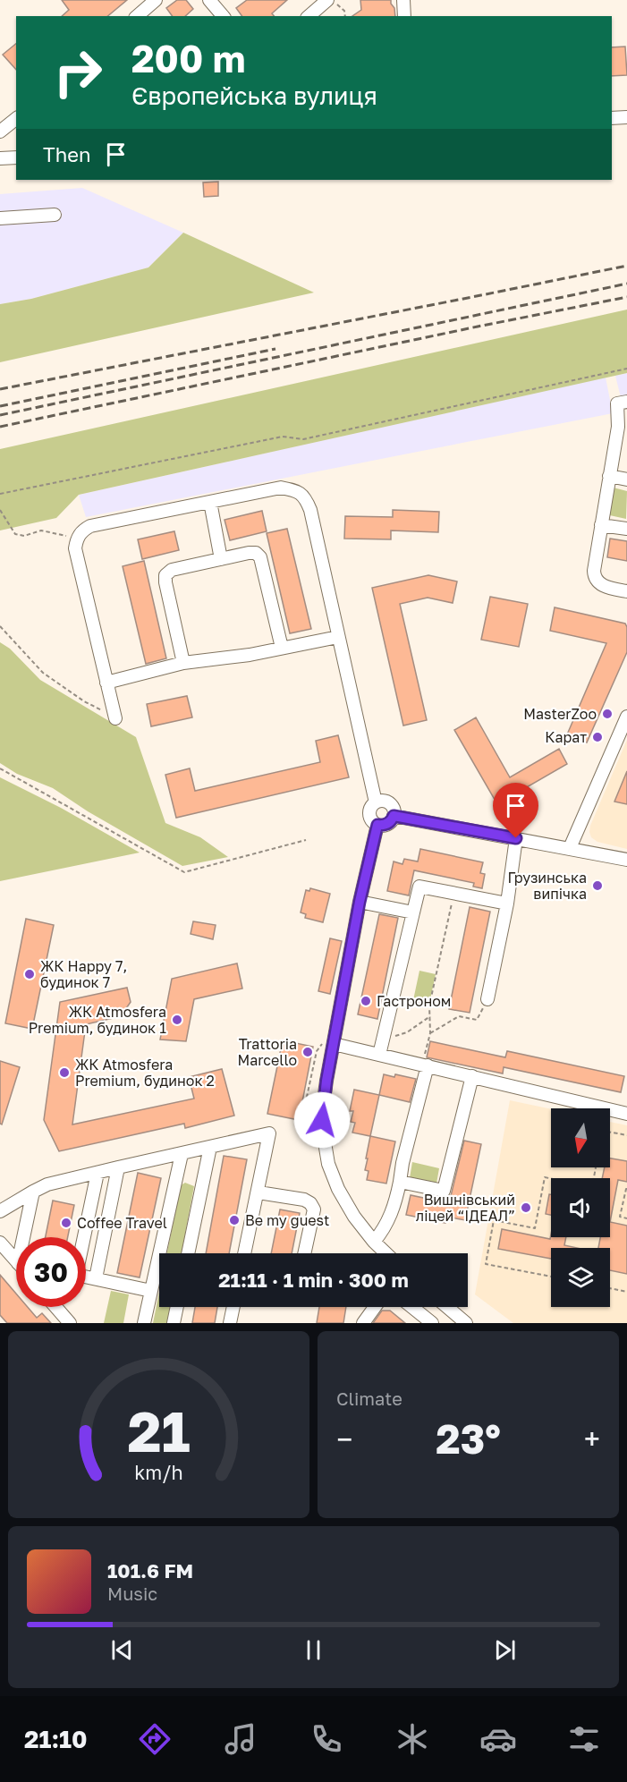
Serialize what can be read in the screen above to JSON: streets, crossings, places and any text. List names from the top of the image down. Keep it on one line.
{"places":["MasterZoo","Карат","Грузинська випічка","ЖК Happy 7, будинок 7","Гастроном","ЖК Atmosfera Premium, будинок 1","Trattoria Marcello","ЖК Atmosfera Premium, будинок 2","Вишнівський ліцей “ІДЕАЛ”","Be my guest","Coffee Travel"],"north":"bottom","page":{"turn":["200 m","Європейська вулиця"],"then":"Then","limit":"30","trip":"21:11 · 1 min · 300 m","tile":"Climate","heat":["−","23°","+"],"song":["101.6 FM","Music"],"tabs":"21:10","gauge":["21","km/h"]}}
